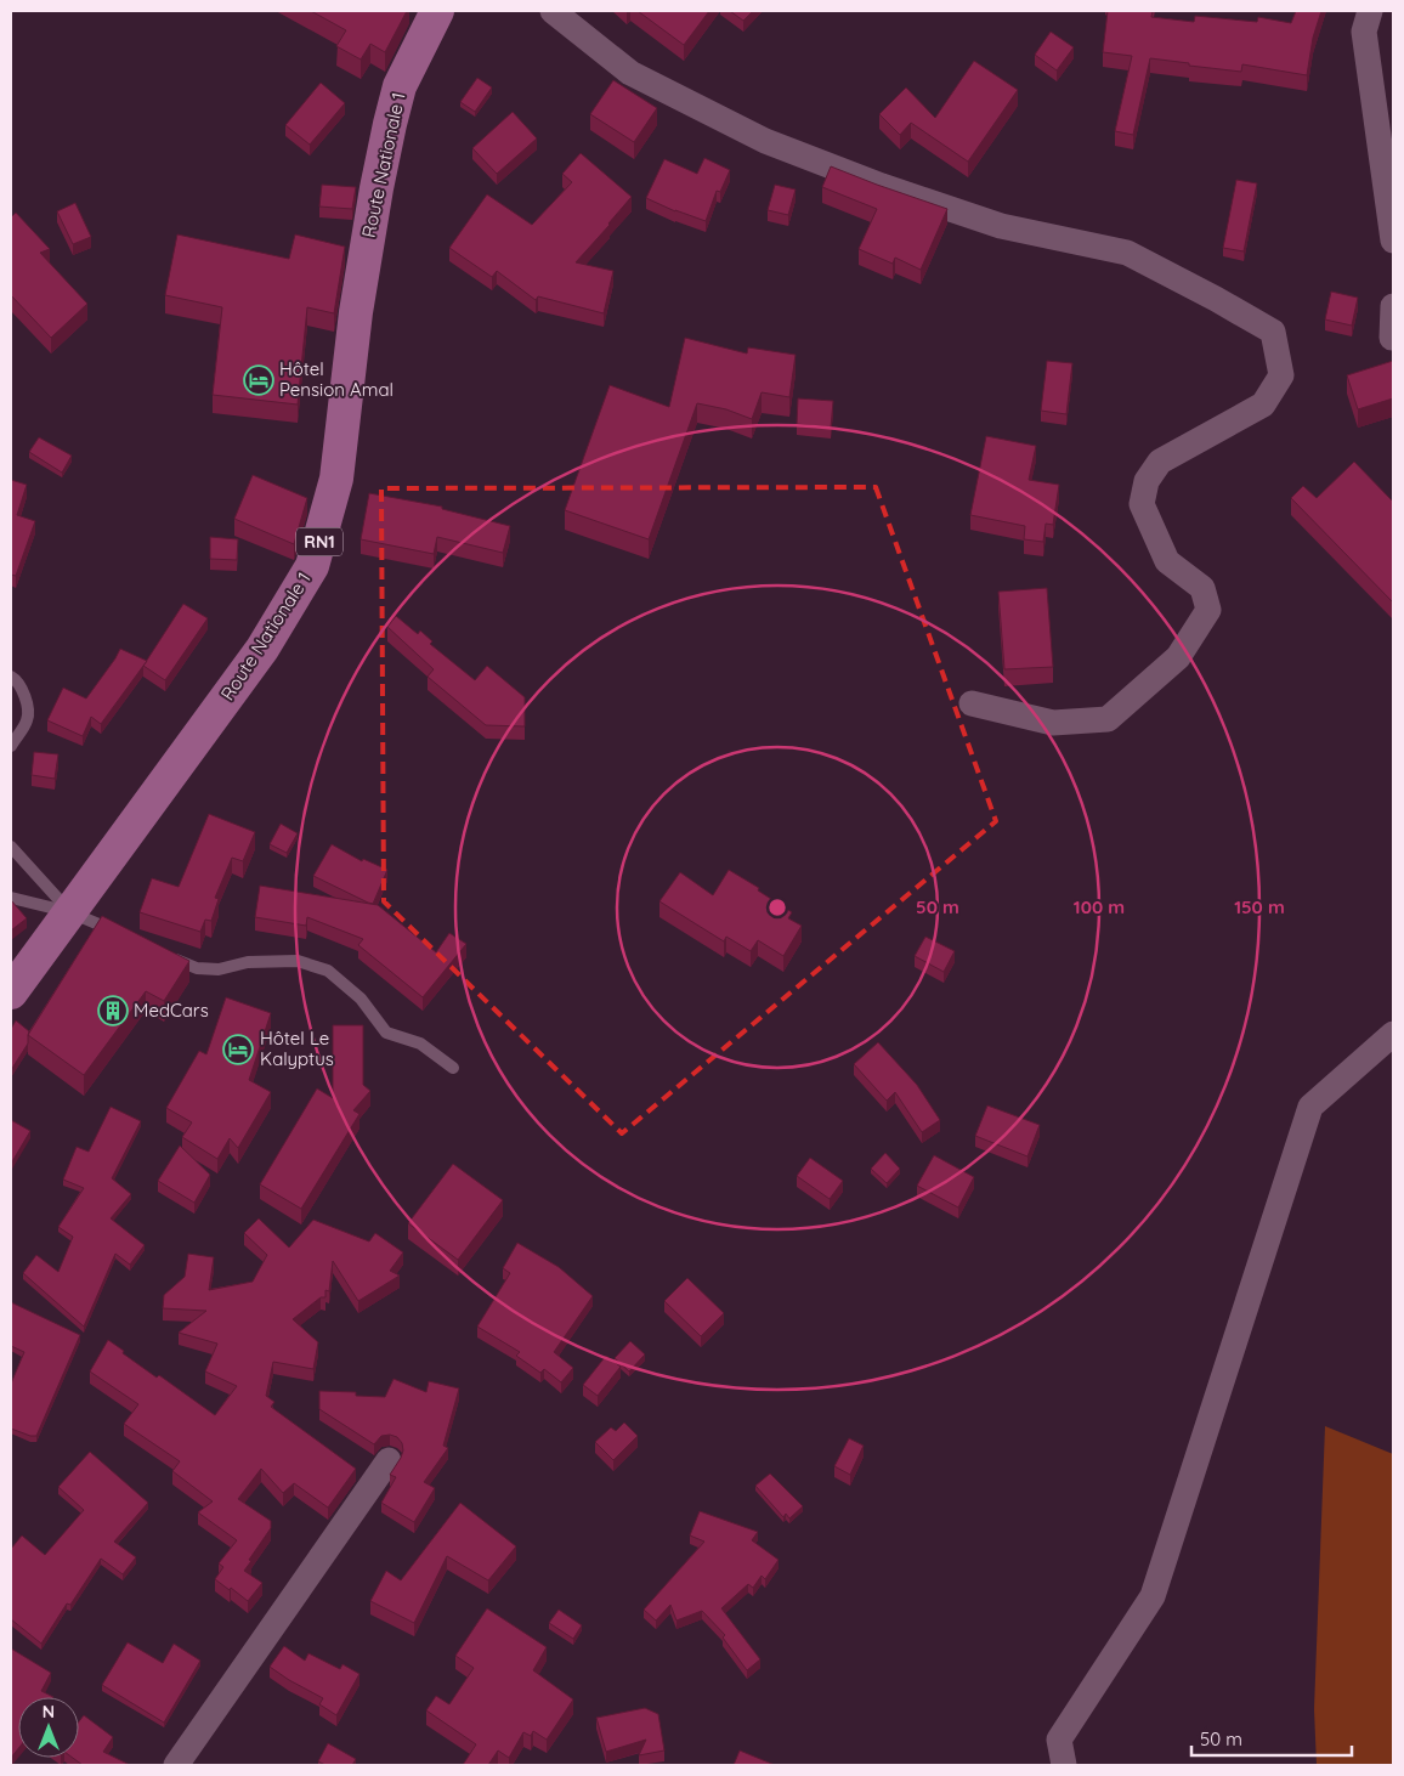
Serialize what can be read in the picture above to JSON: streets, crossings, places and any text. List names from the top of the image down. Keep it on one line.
{"streets":{"main road":["Route Nationale 1","RN1"]},"places":{"hotel":["Hôtel Pension Amal","Hôtel Le Kalyptus"],"building":["MedCars"]},"scale_bar":"50 m","north":"top","rings":["50 m","100 m","150 m"]}
